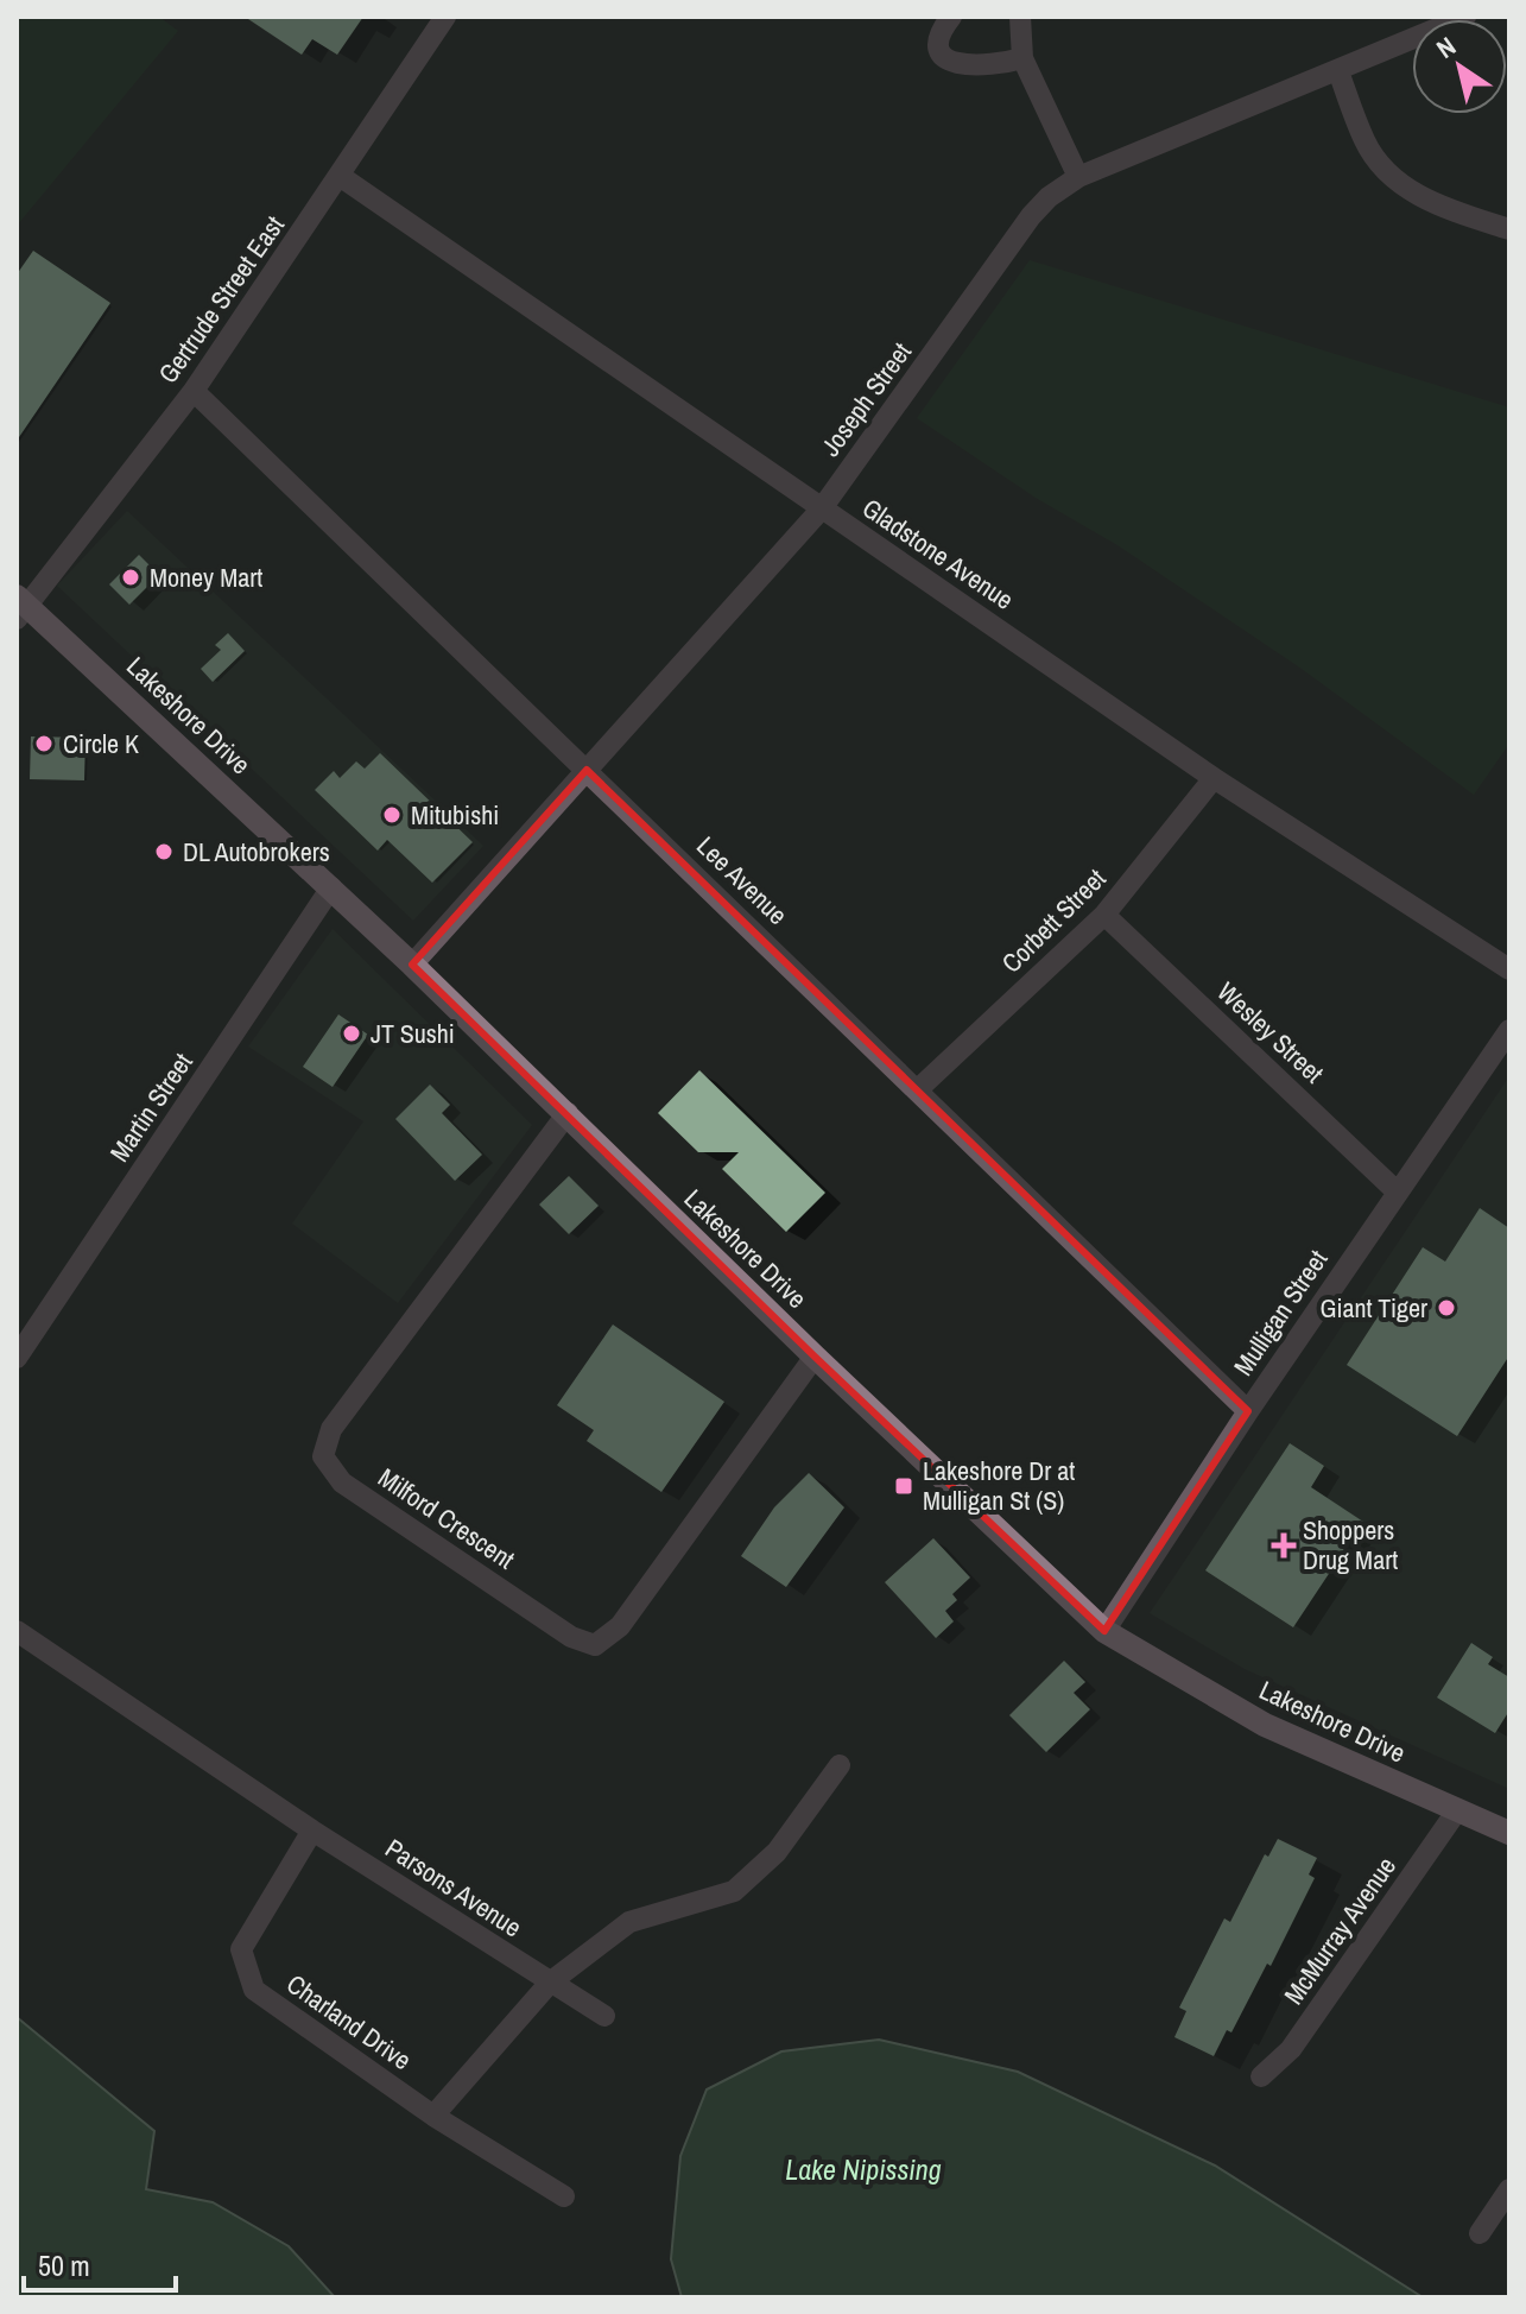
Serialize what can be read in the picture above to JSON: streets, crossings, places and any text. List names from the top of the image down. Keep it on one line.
{"streets":{"main road":["Lakeshore Drive"],"street":["Gertrude Street East","Joseph Street","Gladstone Avenue","Lee Avenue","Corbett Street","Wesley Street","Martin Street","Mulligan Street","Milford Crescent","Parsons Avenue","McMurray Avenue","Charland Drive"]},"crossings":[["Gertrude Street East","Gladstone Avenue"],["Gertrude Street East","Lakeshore Drive"],["Gertrude Street East","Lee Avenue"],["Joseph Street","Gladstone Avenue"],["Joseph Street","Lakeshore Drive"],["Joseph Street","Lee Avenue"],["Gladstone Avenue","Corbett Street"],["Lakeshore Drive","Martin Street"],["Lakeshore Drive","Mulligan Street"],["Lakeshore Drive","Milford Crescent"],["Lakeshore Drive","McMurray Avenue"],["Lee Avenue","Corbett Street"],["Lee Avenue","Mulligan Street"],["Corbett Street","Wesley Street"],["Wesley Street","Mulligan Street"],["Parsons Avenue","Charland Drive"]],"water":["Lake Nipissing"],"places":{"other":["Money Mart","Circle K","Mitubishi","DL Autobrokers","JT Sushi","Giant Tiger"],"transit":["Lakeshore Dr at Mulligan St (S)"],"health":["Shoppers Drug Mart"]},"scale_bar":"50 m","north":"top left"}
